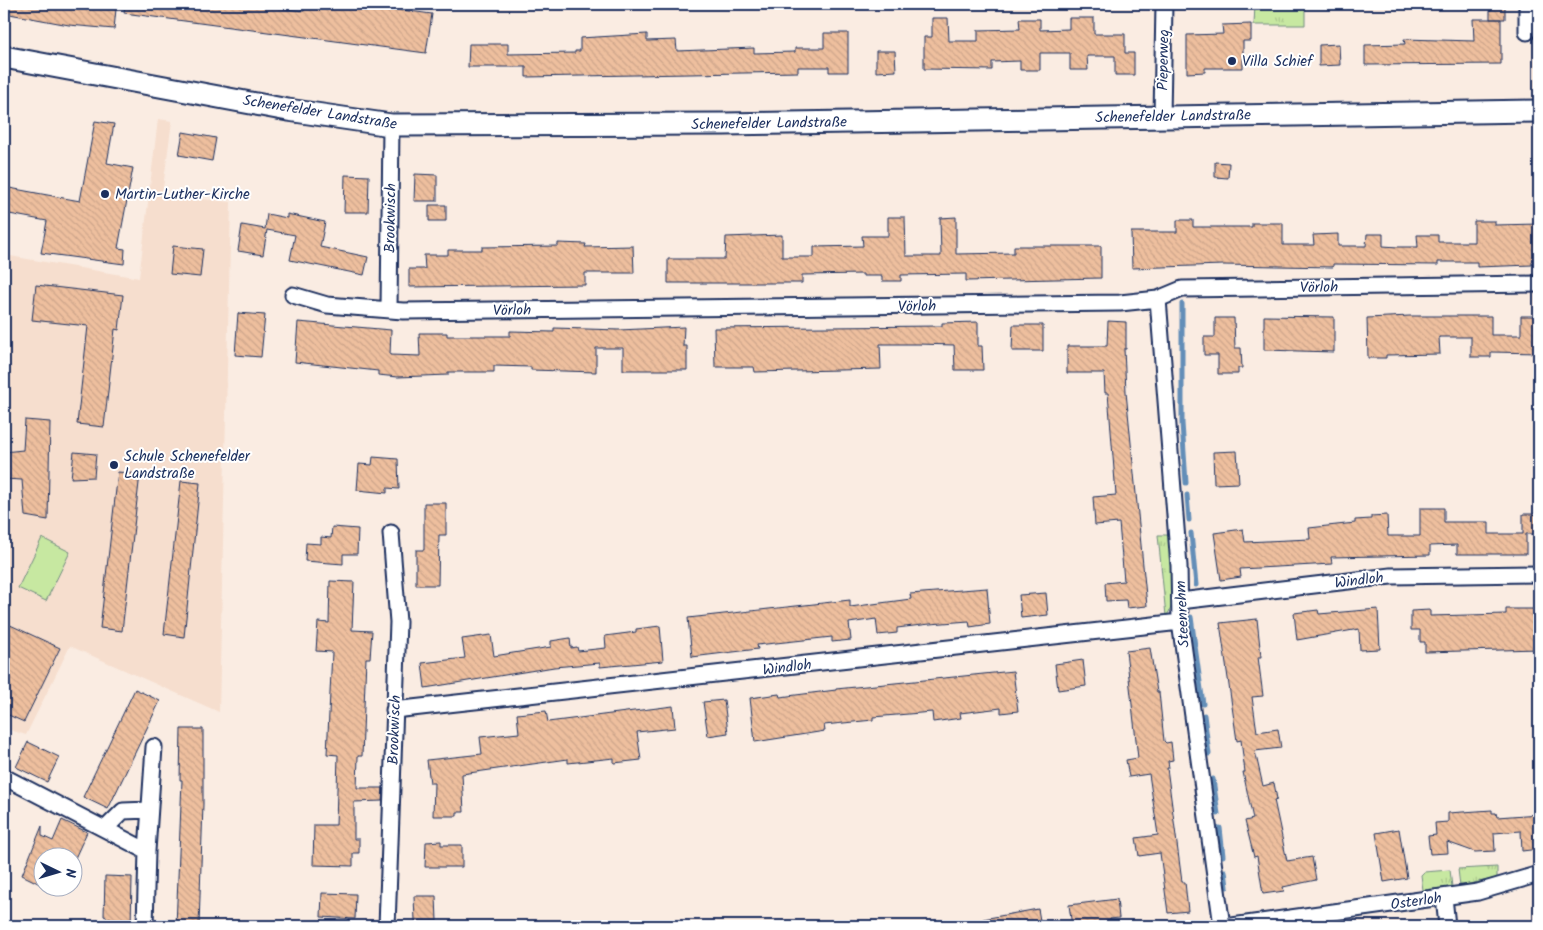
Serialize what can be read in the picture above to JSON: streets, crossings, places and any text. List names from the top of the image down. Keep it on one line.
{"streets":{"main road":["Schenefelder Landstraße"],"street":["Pieperweg","Brookwisch","Vörloh","Windloh","Steenrehm","Osterloh"]},"crossings":[["Pieperweg","Schenefelder Landstraße"],["Schenefelder Landstraße","Brookwisch"],["Brookwisch","Vörloh"],["Brookwisch","Windloh"],["Vörloh","Steenrehm"],["Windloh","Steenrehm"]],"places":["Villa Schief","Martin-Luther-Kirche","Schule Schenefelder Landstraße"],"north":"right"}
